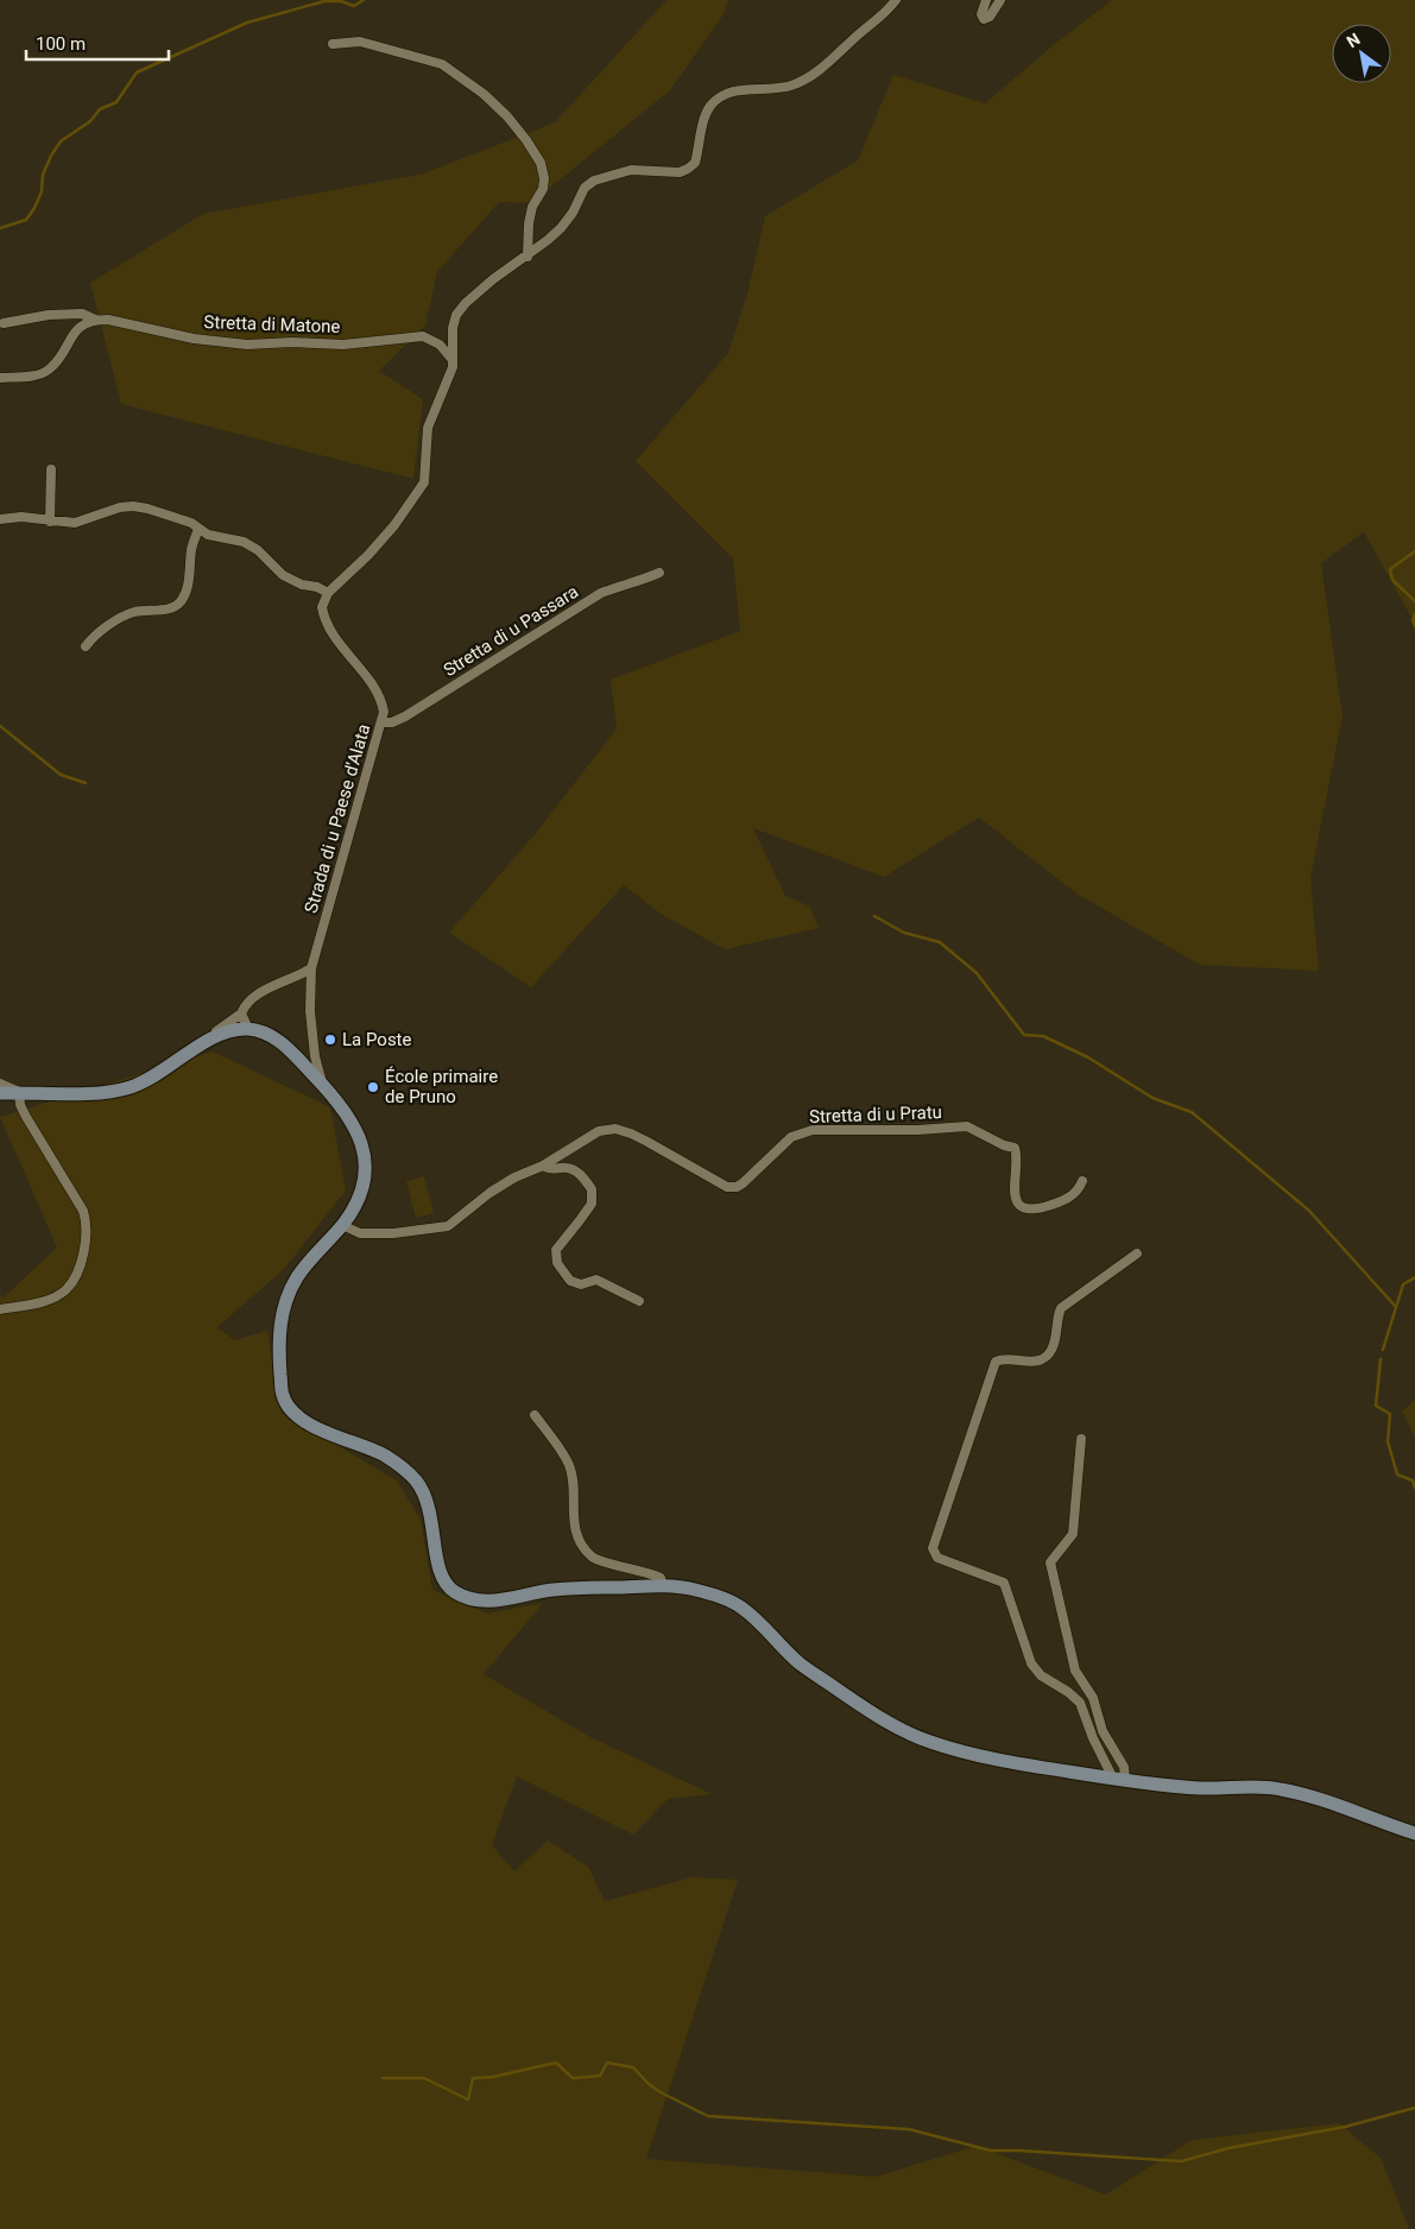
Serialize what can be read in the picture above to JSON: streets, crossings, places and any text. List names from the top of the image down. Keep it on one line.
{"streets":{"street":["Stretta di Matone","Stretta di u Passara","Strada di u Paese d'Alata","Stretta di u Pratu"]},"crossings":[["Stretta di u Passara","Strada di u Paese d'Alata"]],"places":["La Poste","École primaire de Pruno"],"scale_bar":"100 m","north":"top left"}
